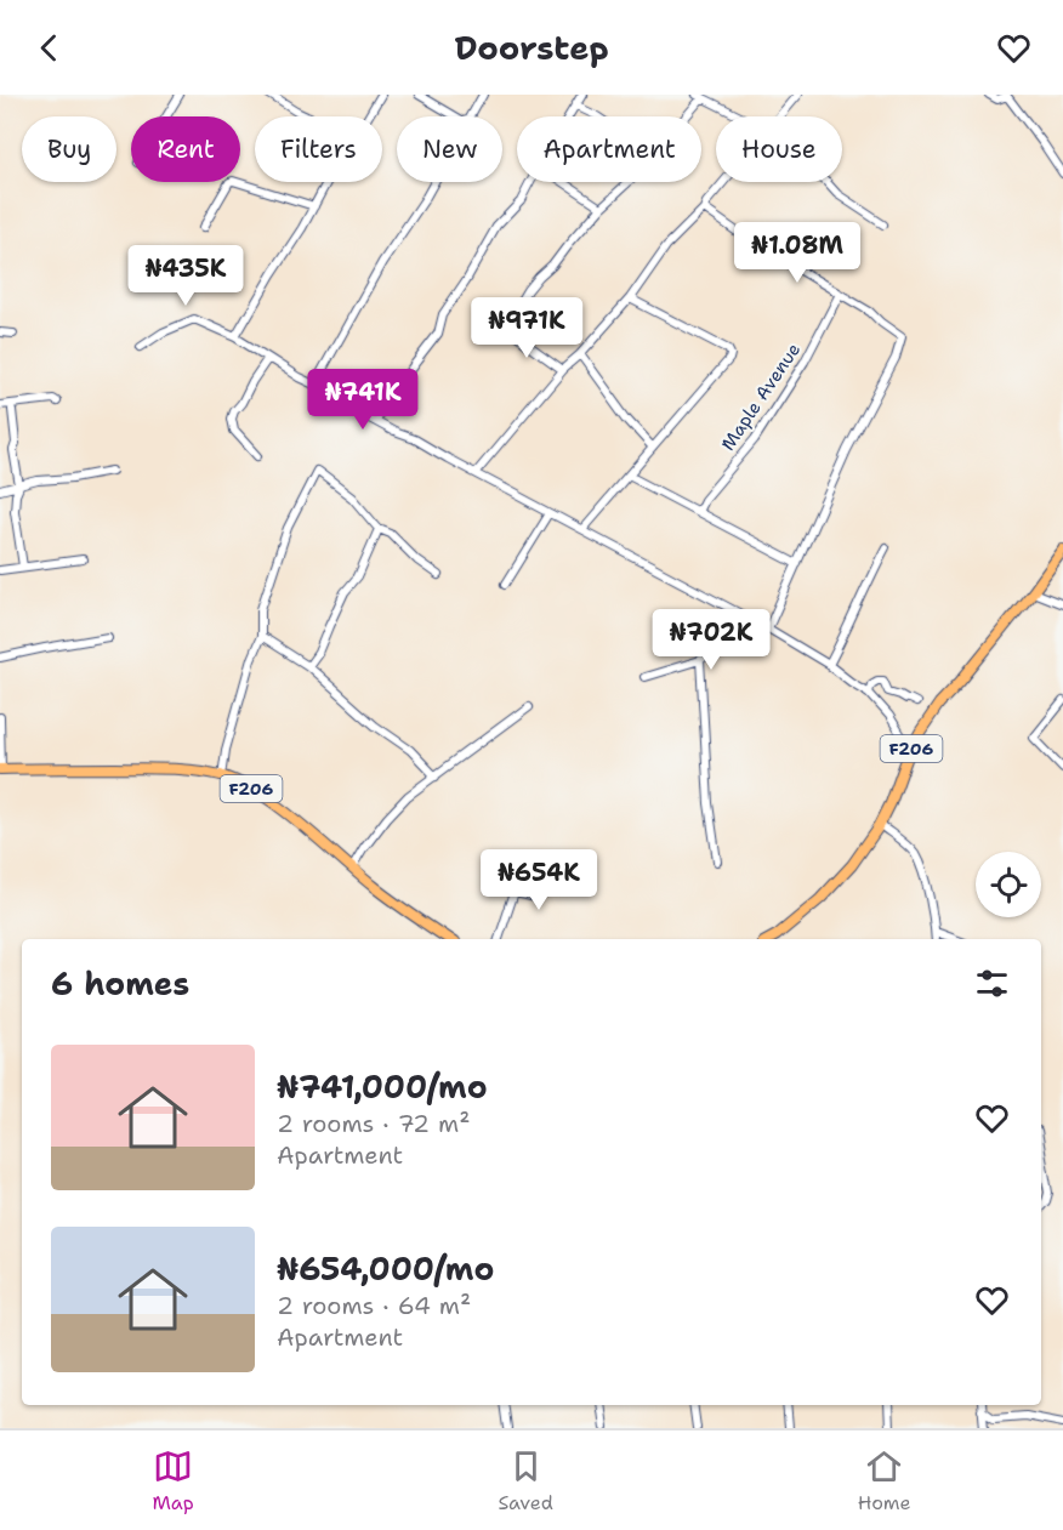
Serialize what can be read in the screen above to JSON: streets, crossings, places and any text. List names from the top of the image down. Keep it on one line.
{"streets":{"main road":["F206"],"street":["Maple Avenue"]},"page":{"header":"Doorstep","chip":["Buy","Rent","Filters","New","Apartment","House"],"price":["₦1.08M","₦435K","₦971K","₦741K","₦702K","₦654K"],"heading":"6 homes","list":[{"name":"₦741,000/mo","note":"2 rooms · 72 m² · Apartment"},{"name":"₦654,000/mo","note":"2 rooms · 64 m² · Apartment"}],"tabs":["Map","Saved","Home"]}}
